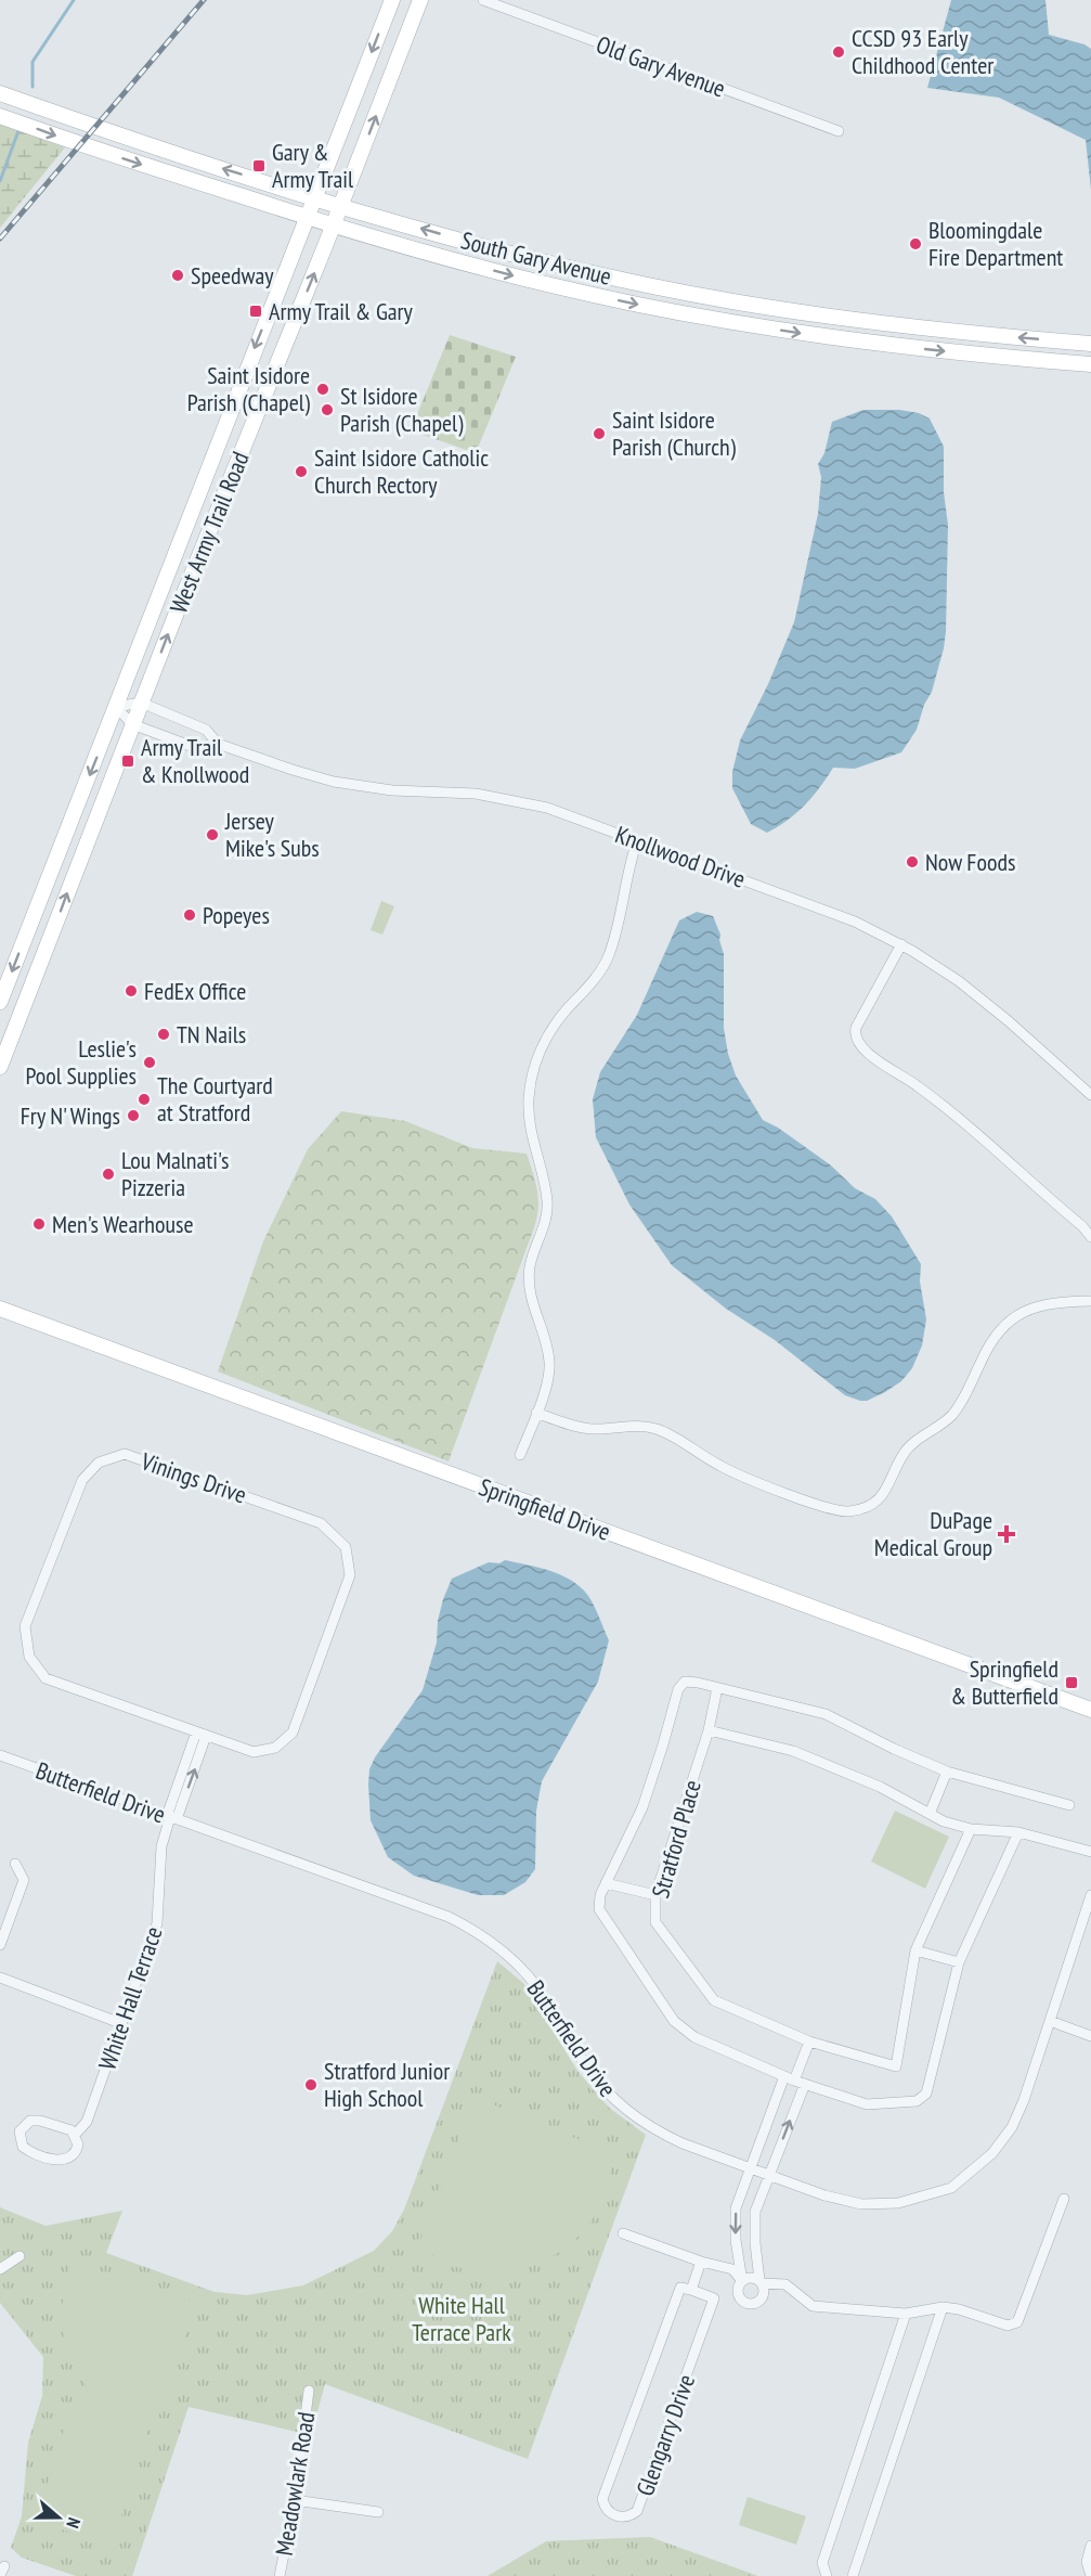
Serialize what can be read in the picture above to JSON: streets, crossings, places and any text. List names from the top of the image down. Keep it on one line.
{"streets":{"main road":["South Gary Avenue","West Army Trail Road","Springfield Drive"],"street":["Old Gary Avenue","Knollwood Drive","Vinings Drive","Butterfield Drive","Stratford Place","White Hall Terrace","Glengarry Drive","Meadowlark Road"]},"crossings":[["South Gary Avenue","West Army Trail Road"],["West Army Trail Road","Knollwood Drive"],["Butterfield Drive","White Hall Terrace"]],"parks":["White Hall Terrace Park"],"places":{"other":["CCSD 93 Early Childhood Center","Bloomingdale Fire Department","Speedway","Saint Isidore Parish (Chapel)","St Isidore Parish (Chapel)","Saint Isidore Parish (Church)","Saint Isidore Catholic Church Rectory","Jersey Mike's Subs","Now Foods","Popeyes","FedEx Office","TN Nails","Leslie's Pool Supplies","The Courtyard at Stratford","Fry N' Wings","Lou Malnati's Pizzeria","Men's Wearhouse","Stratford Junior High School"],"transit":["Gary & Army Trail","Army Trail & Gary","Army Trail & Knollwood","Springfield & Butterfield"],"health":["DuPage Medical Group"]},"north":"right"}
